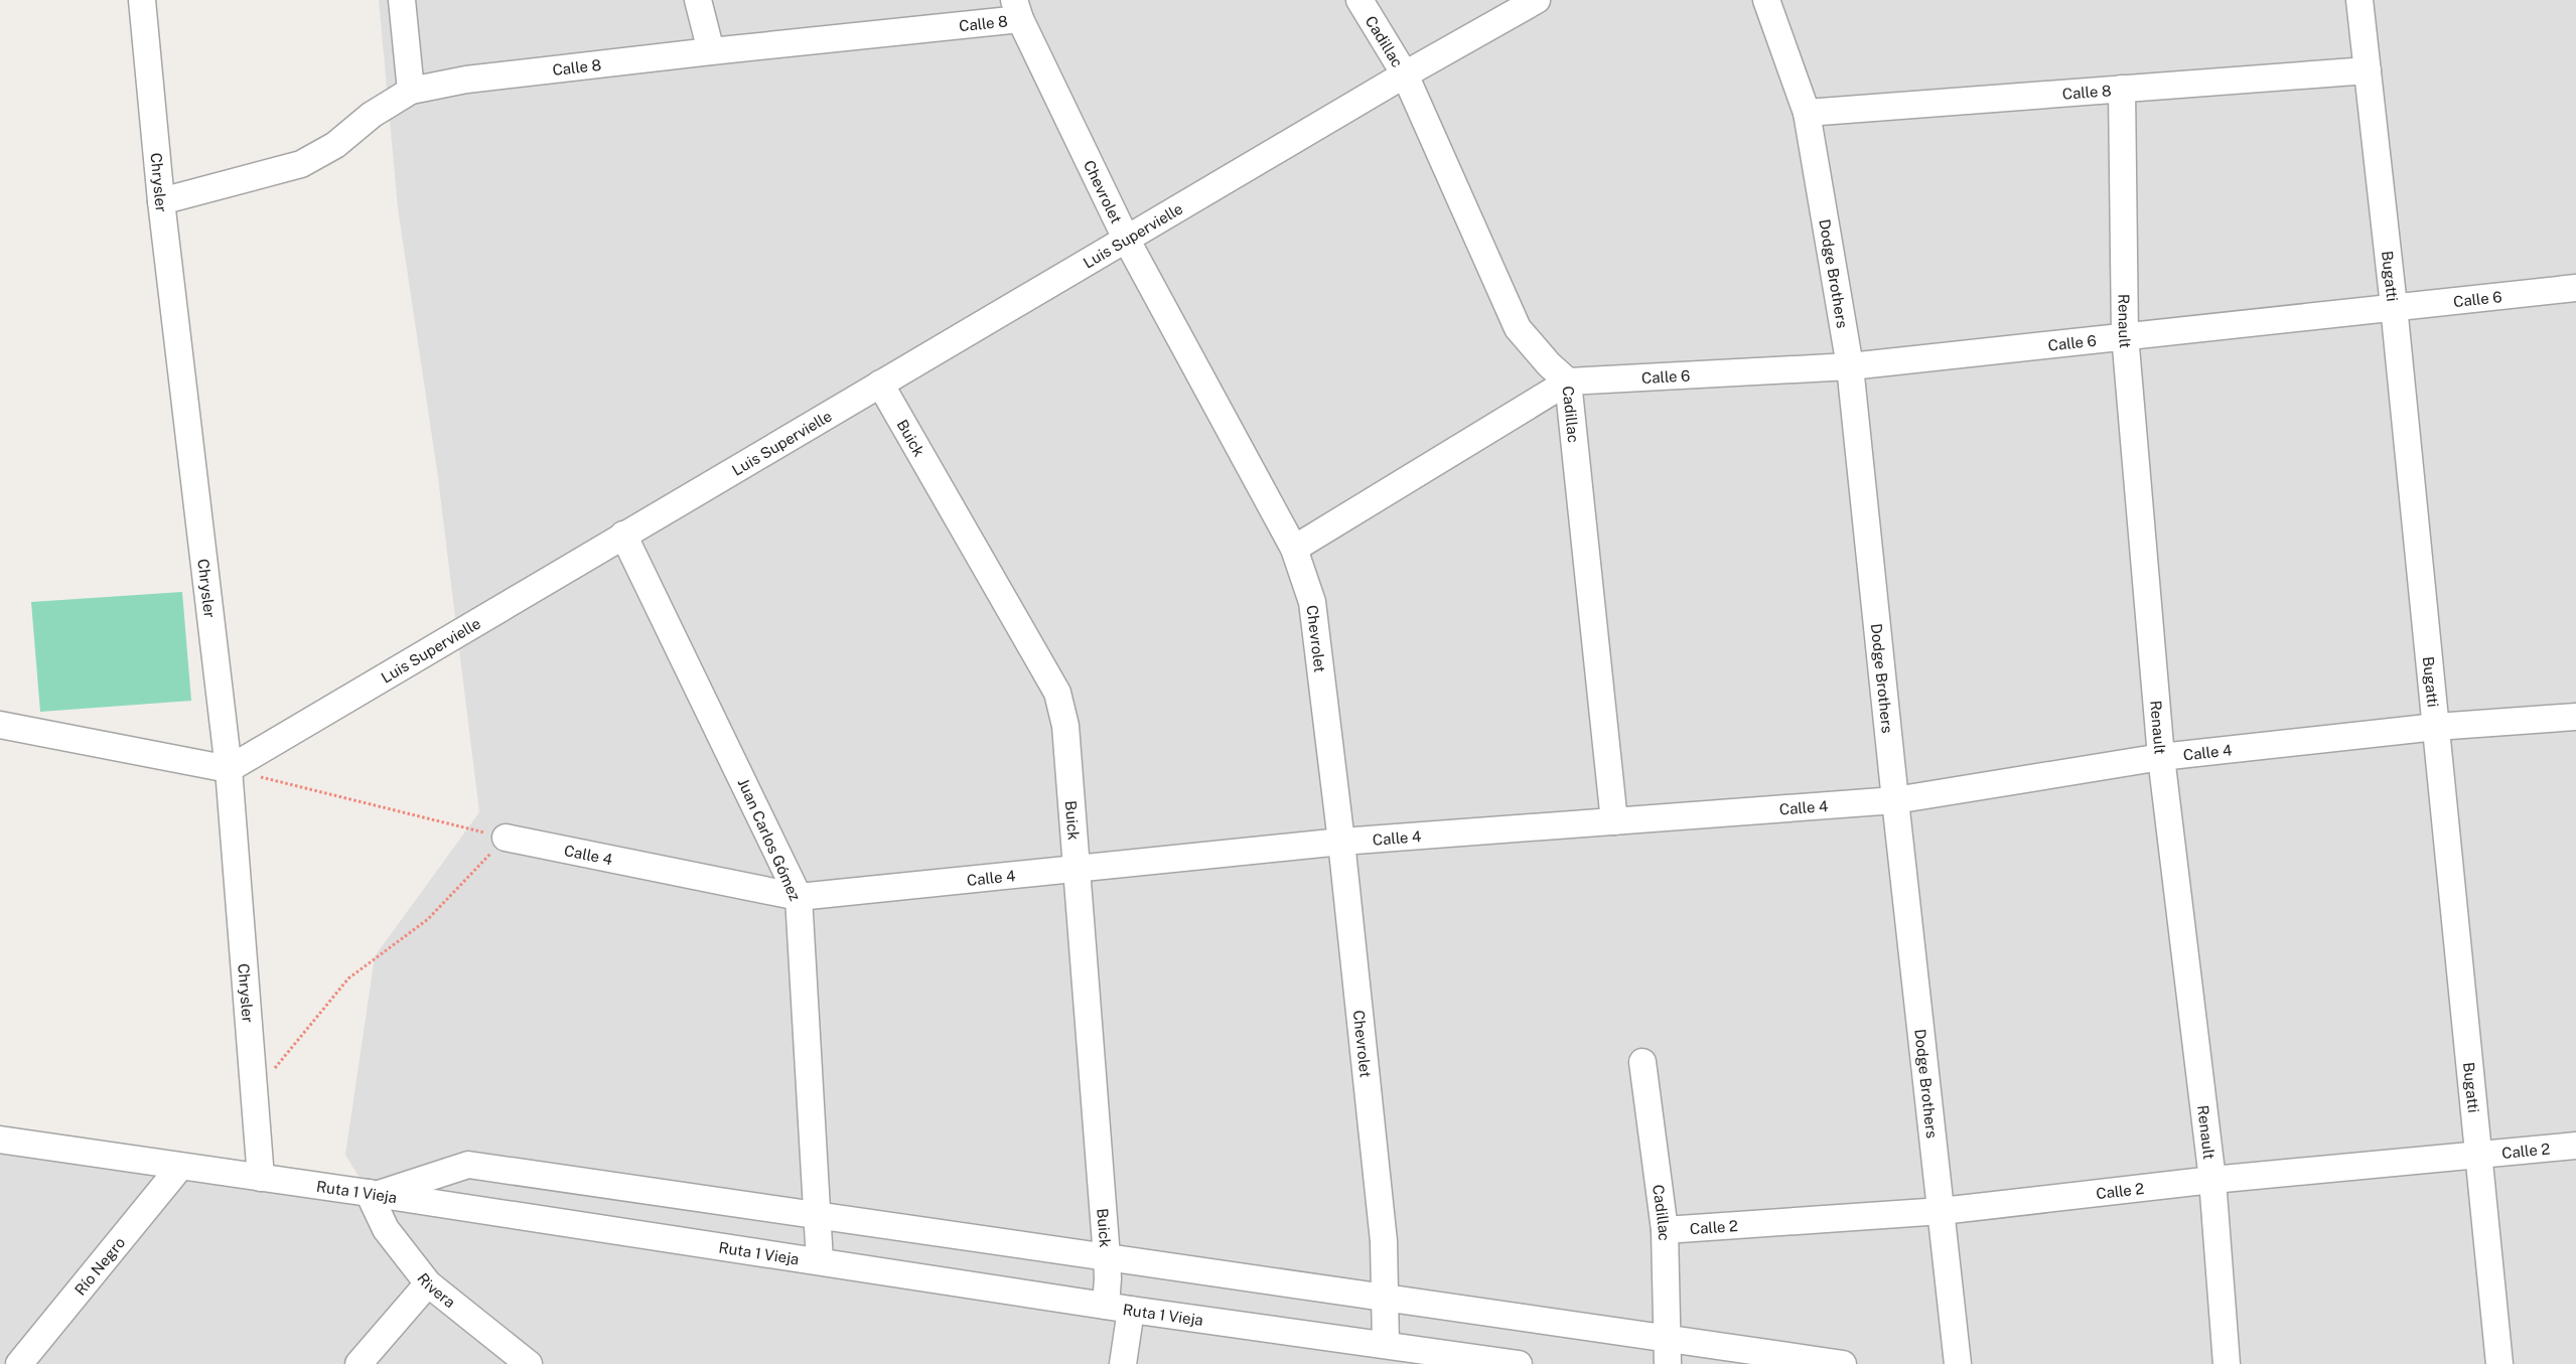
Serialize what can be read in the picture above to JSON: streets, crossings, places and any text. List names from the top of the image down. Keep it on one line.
{"streets":{"street":["Calle 8","Cadillac","Chrysler","Chevrolet","Luis Supervielle","Dodge Brothers","Bugatti","Calle 6","Renault","Buick","Calle 4","Juan Carlos Gómez","Calle 2","Ruta 1 Vieja","Río Negro","Rivera"]},"crossings":[["Calle 8","Chrysler"],["Calle 8","Chevrolet"],["Calle 8","Dodge Brothers"],["Calle 8","Bugatti"],["Calle 8","Renault"],["Cadillac","Luis Supervielle"],["Cadillac","Calle 6"],["Cadillac","Calle 4"],["Cadillac","Calle 2"],["Chrysler","Luis Supervielle"],["Chrysler","Ruta 1 Vieja"],["Chevrolet","Luis Supervielle"],["Chevrolet","Calle 4"],["Chevrolet","Ruta 1 Vieja"],["Luis Supervielle","Buick"],["Luis Supervielle","Juan Carlos Gómez"],["Dodge Brothers","Calle 6"],["Dodge Brothers","Calle 4"],["Dodge Brothers","Calle 2"],["Bugatti","Calle 6"],["Bugatti","Calle 4"],["Bugatti","Calle 2"],["Calle 6","Renault"],["Renault","Calle 4"],["Renault","Calle 2"],["Buick","Calle 4"],["Buick","Ruta 1 Vieja"],["Calle 4","Juan Carlos Gómez"],["Juan Carlos Gómez","Ruta 1 Vieja"],["Ruta 1 Vieja","Río Negro"],["Ruta 1 Vieja","Rivera"]]}
